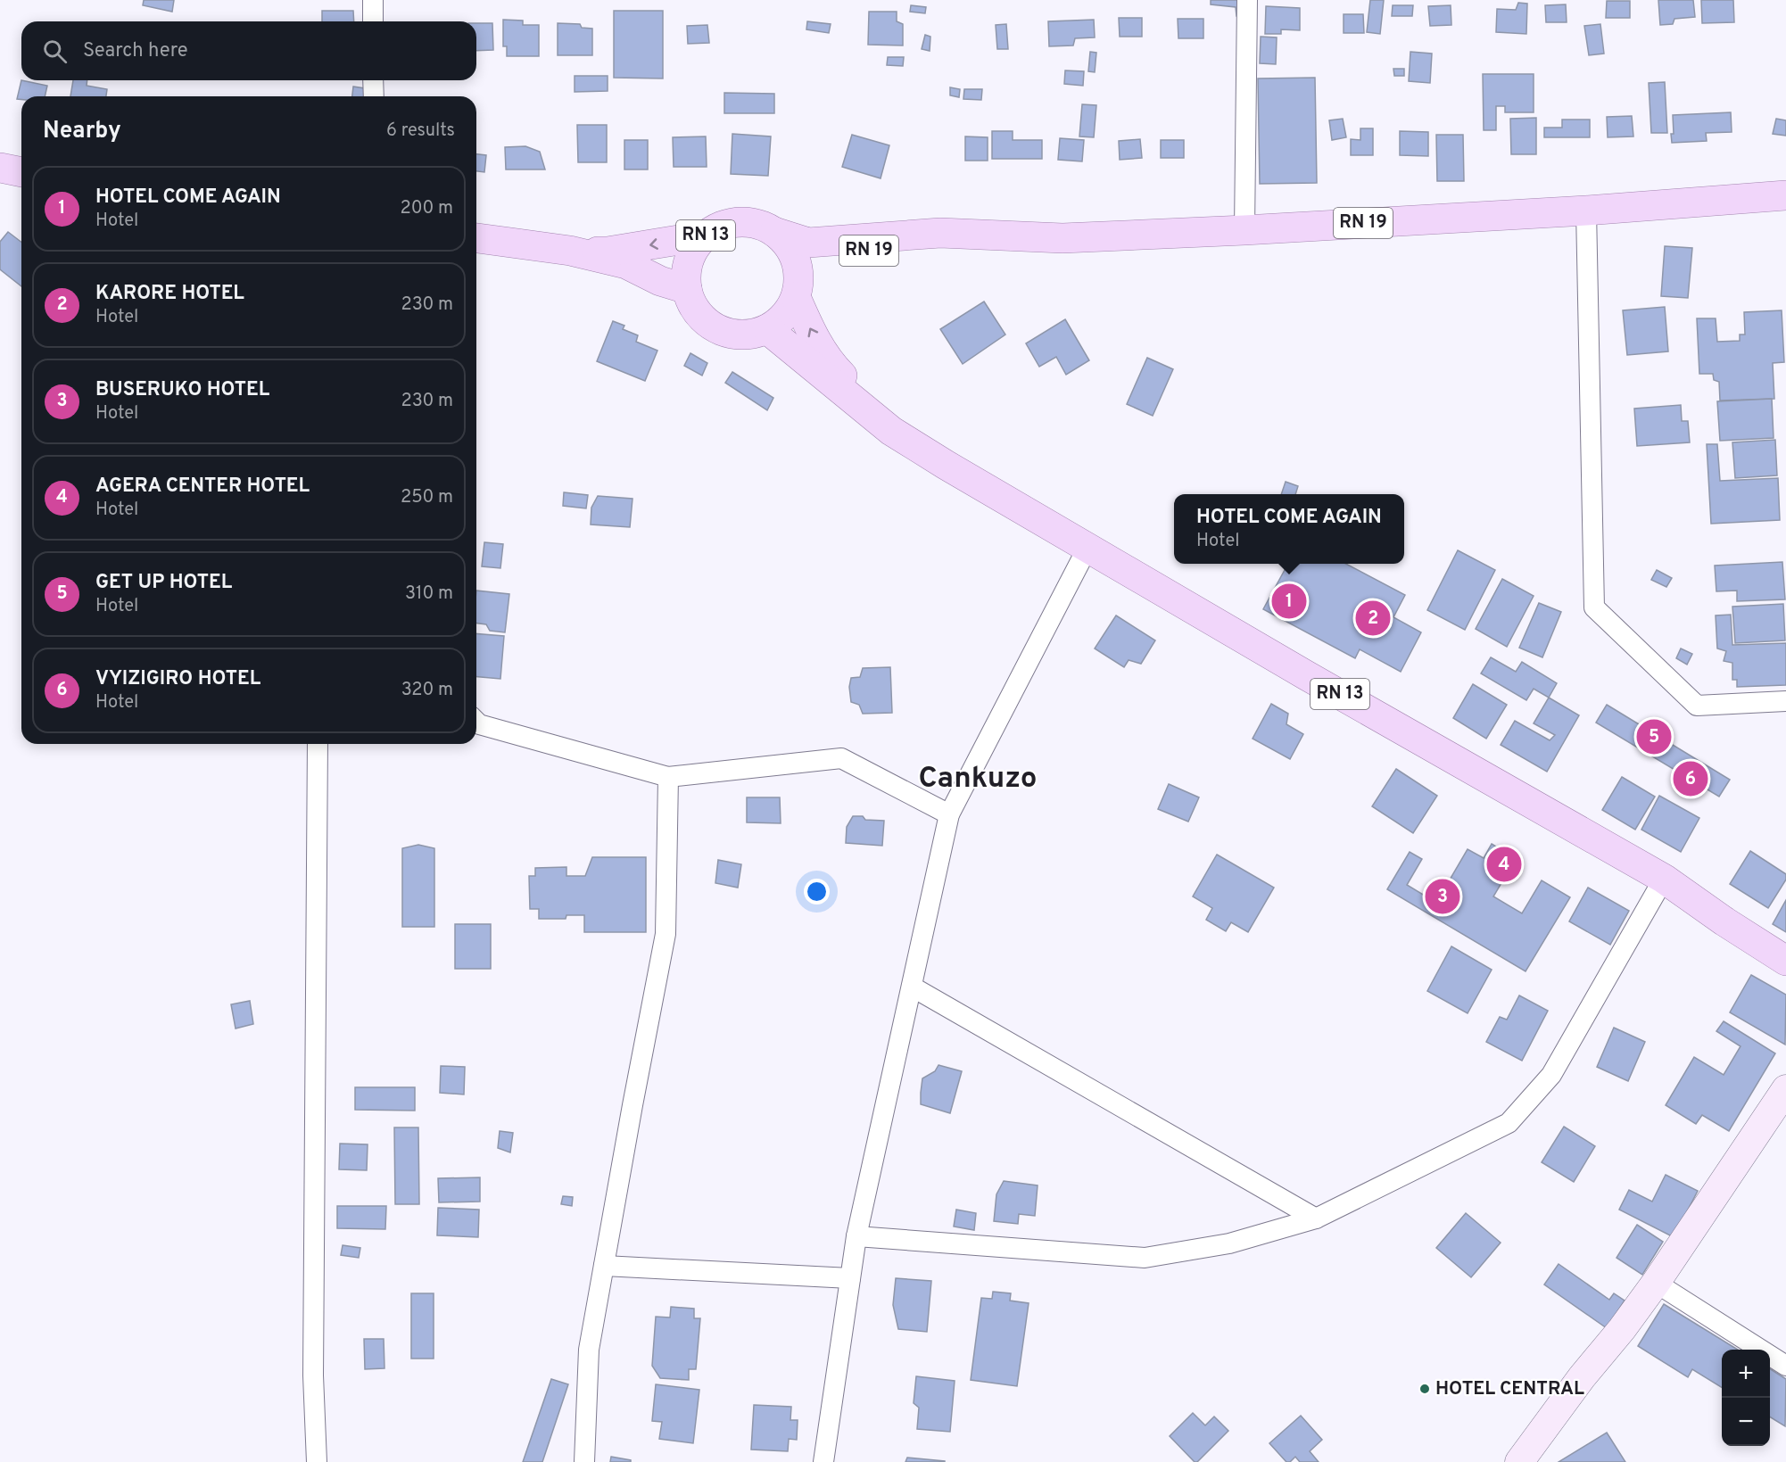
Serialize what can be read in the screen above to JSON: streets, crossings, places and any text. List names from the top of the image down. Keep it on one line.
{"streets":{"main road":["RN 19","RN 13"]},"crossings":[["RN 19","RN 13"]],"districts":["Cankuzo"],"places":["HOTEL CENTRAL"],"page":{"search":"Search here","heading":["Nearby","6 results"],"list":[{"mark":"1","name":"HOTEL COME AGAIN","note":"Hotel","value":"200 m"},{"mark":"2","name":"KARORE HOTEL","note":"Hotel","value":"230 m"},{"mark":"3","name":"BUSERUKO HOTEL","note":"Hotel","value":"230 m"},{"mark":"4","name":"AGERA CENTER HOTEL","note":"Hotel","value":"250 m"},{"mark":"5","name":"GET UP HOTEL","note":"Hotel","value":"310 m"},{"mark":"6","name":"VYIZIGIRO HOTEL","note":"Hotel","value":"320 m"}],"popup":["HOTEL COME AGAIN","Hotel"],"pins":["1","2","5","6","4","3"],"map_buttons":["+","−"]}}
